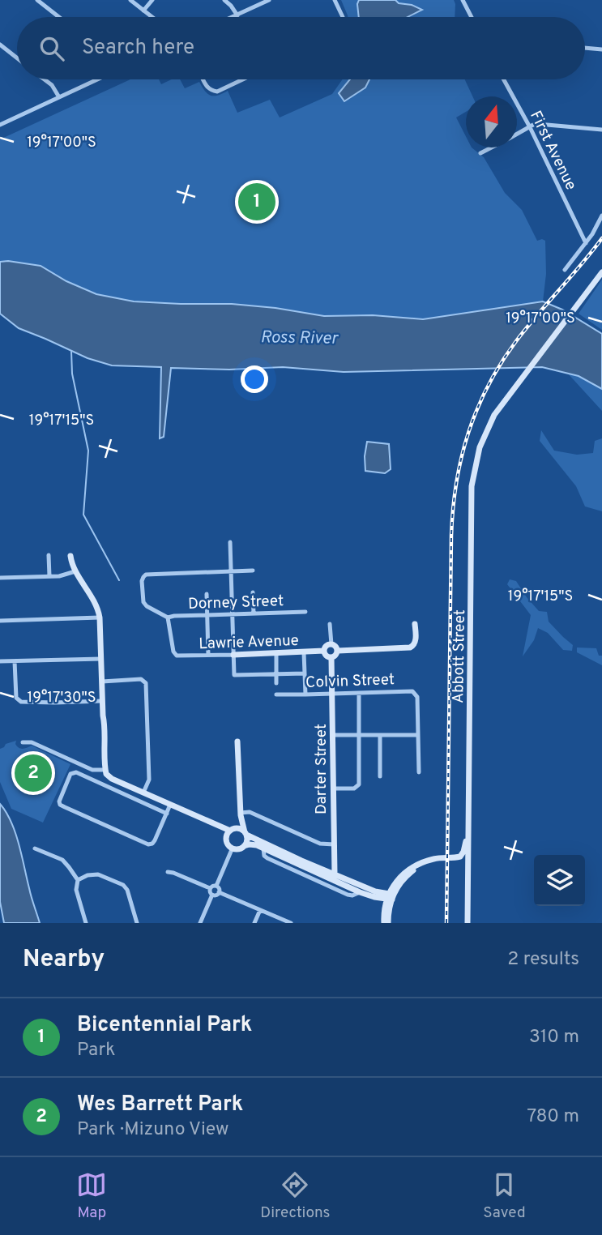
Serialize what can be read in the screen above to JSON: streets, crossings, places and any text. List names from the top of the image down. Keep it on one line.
{"streets":{"street":["First Avenue","Dorney Street","Lawrie Avenue","Abbott Street","Colvin Street","Darter Street"]},"crossings":[["Dorney Street","Lawrie Avenue"],["Lawrie Avenue","Darter Street"],["Colvin Street","Darter Street"]],"water":["Ross River"],"north":"top","page":{"search":"Search here","pins":["1","2"],"heading":["Nearby","2 results"],"list":[{"mark":"1","name":"Bicentennial Park","note":"Park","value":"310 m"},{"mark":"2","name":"Wes Barrett Park","note":"Park · Mizuno View","value":"780 m"}],"nav":["Map","Directions","Saved"]},"coordinates":["19°17'00\"S","19°17'15\"S","19°17'30\"S"]}
